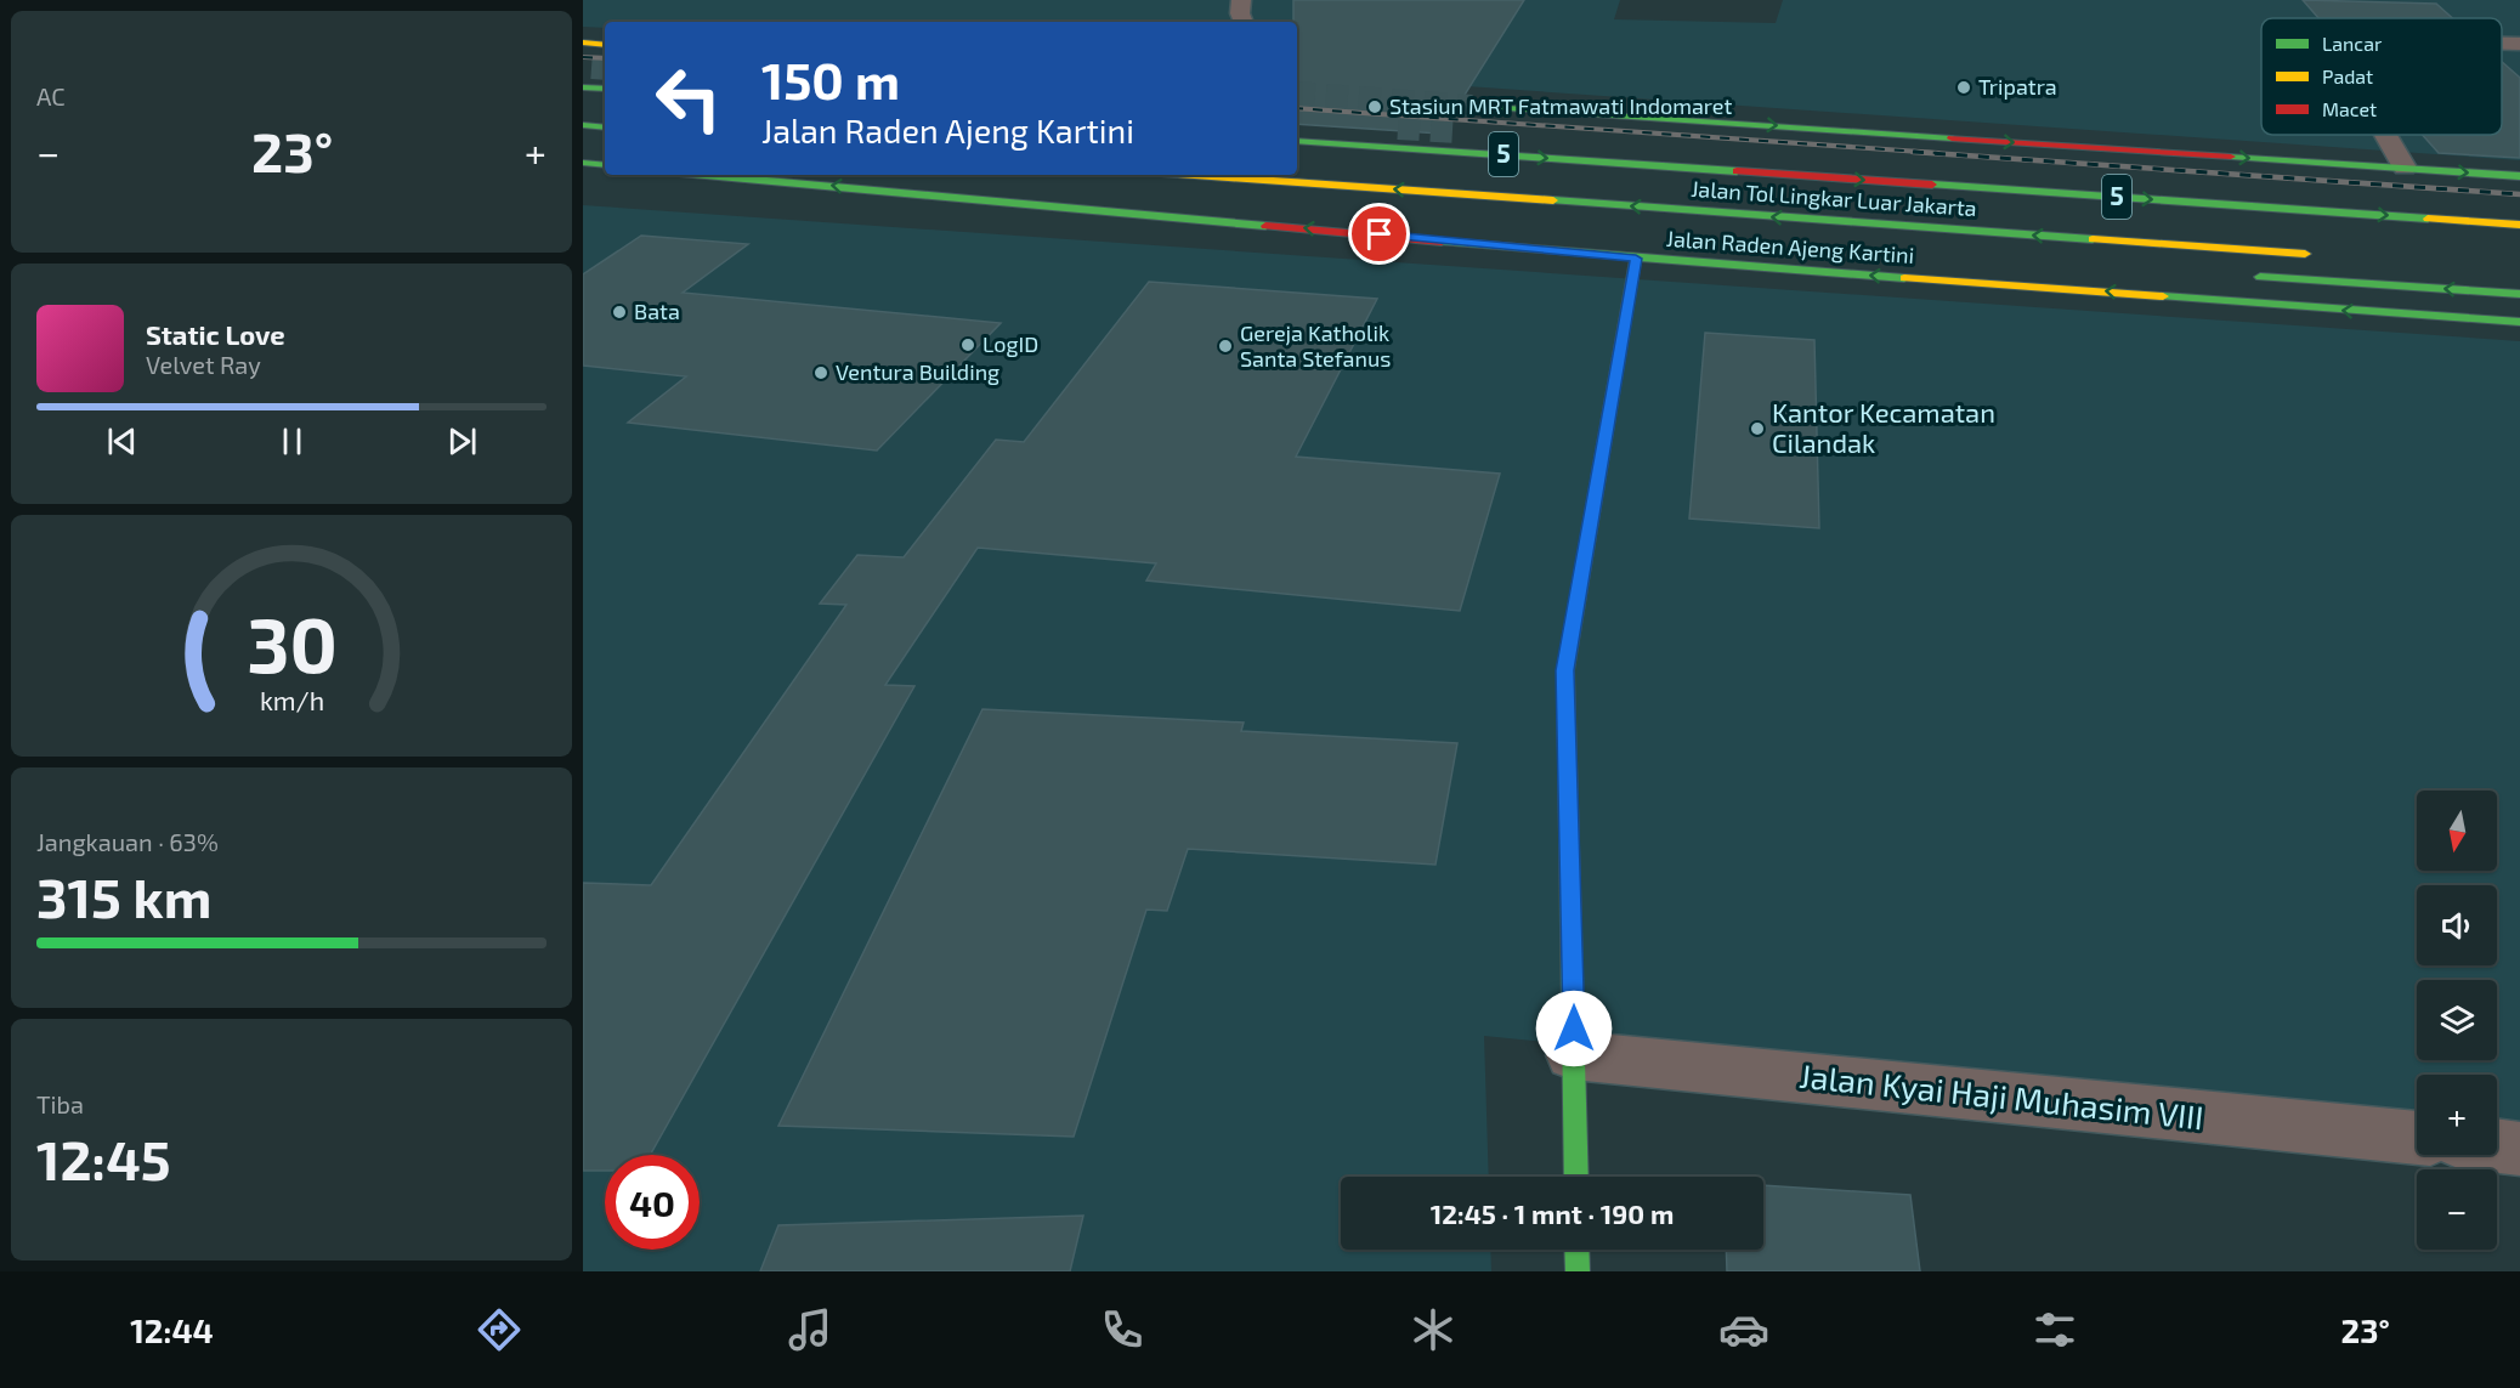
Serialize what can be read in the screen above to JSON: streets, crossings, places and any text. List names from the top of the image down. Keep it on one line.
{"streets":{"main road":["5","Jalan Tol Lingkar Luar Jakarta","Jalan Raden Ajeng Kartini"],"street":["Jalan Kyai Haji Muhasim VIII"]},"places":["Tripatra","Stasiun MRT Fatmawati Indomaret","Bata","LogID","Gereja Katholik Santa Stefanus","Ventura Building","Kantor Kecamatan Cilandak"],"legend":["Lancar","Padat","Macet"],"north":"bottom","page":{"tile":["AC",["Jangkauan · 63%","315 km"],["Tiba","12:45"]],"turn":["150 m","Jalan Raden Ajeng Kartini"],"heat":["−","23°","+"],"song":["Static Love","Velvet Ray"],"map_buttons":["+","−"],"limit":"40","trip":"12:45 · 1 mnt · 190 m","tabs":["12:44","23°"],"gauge":["30","km/h"]}}
